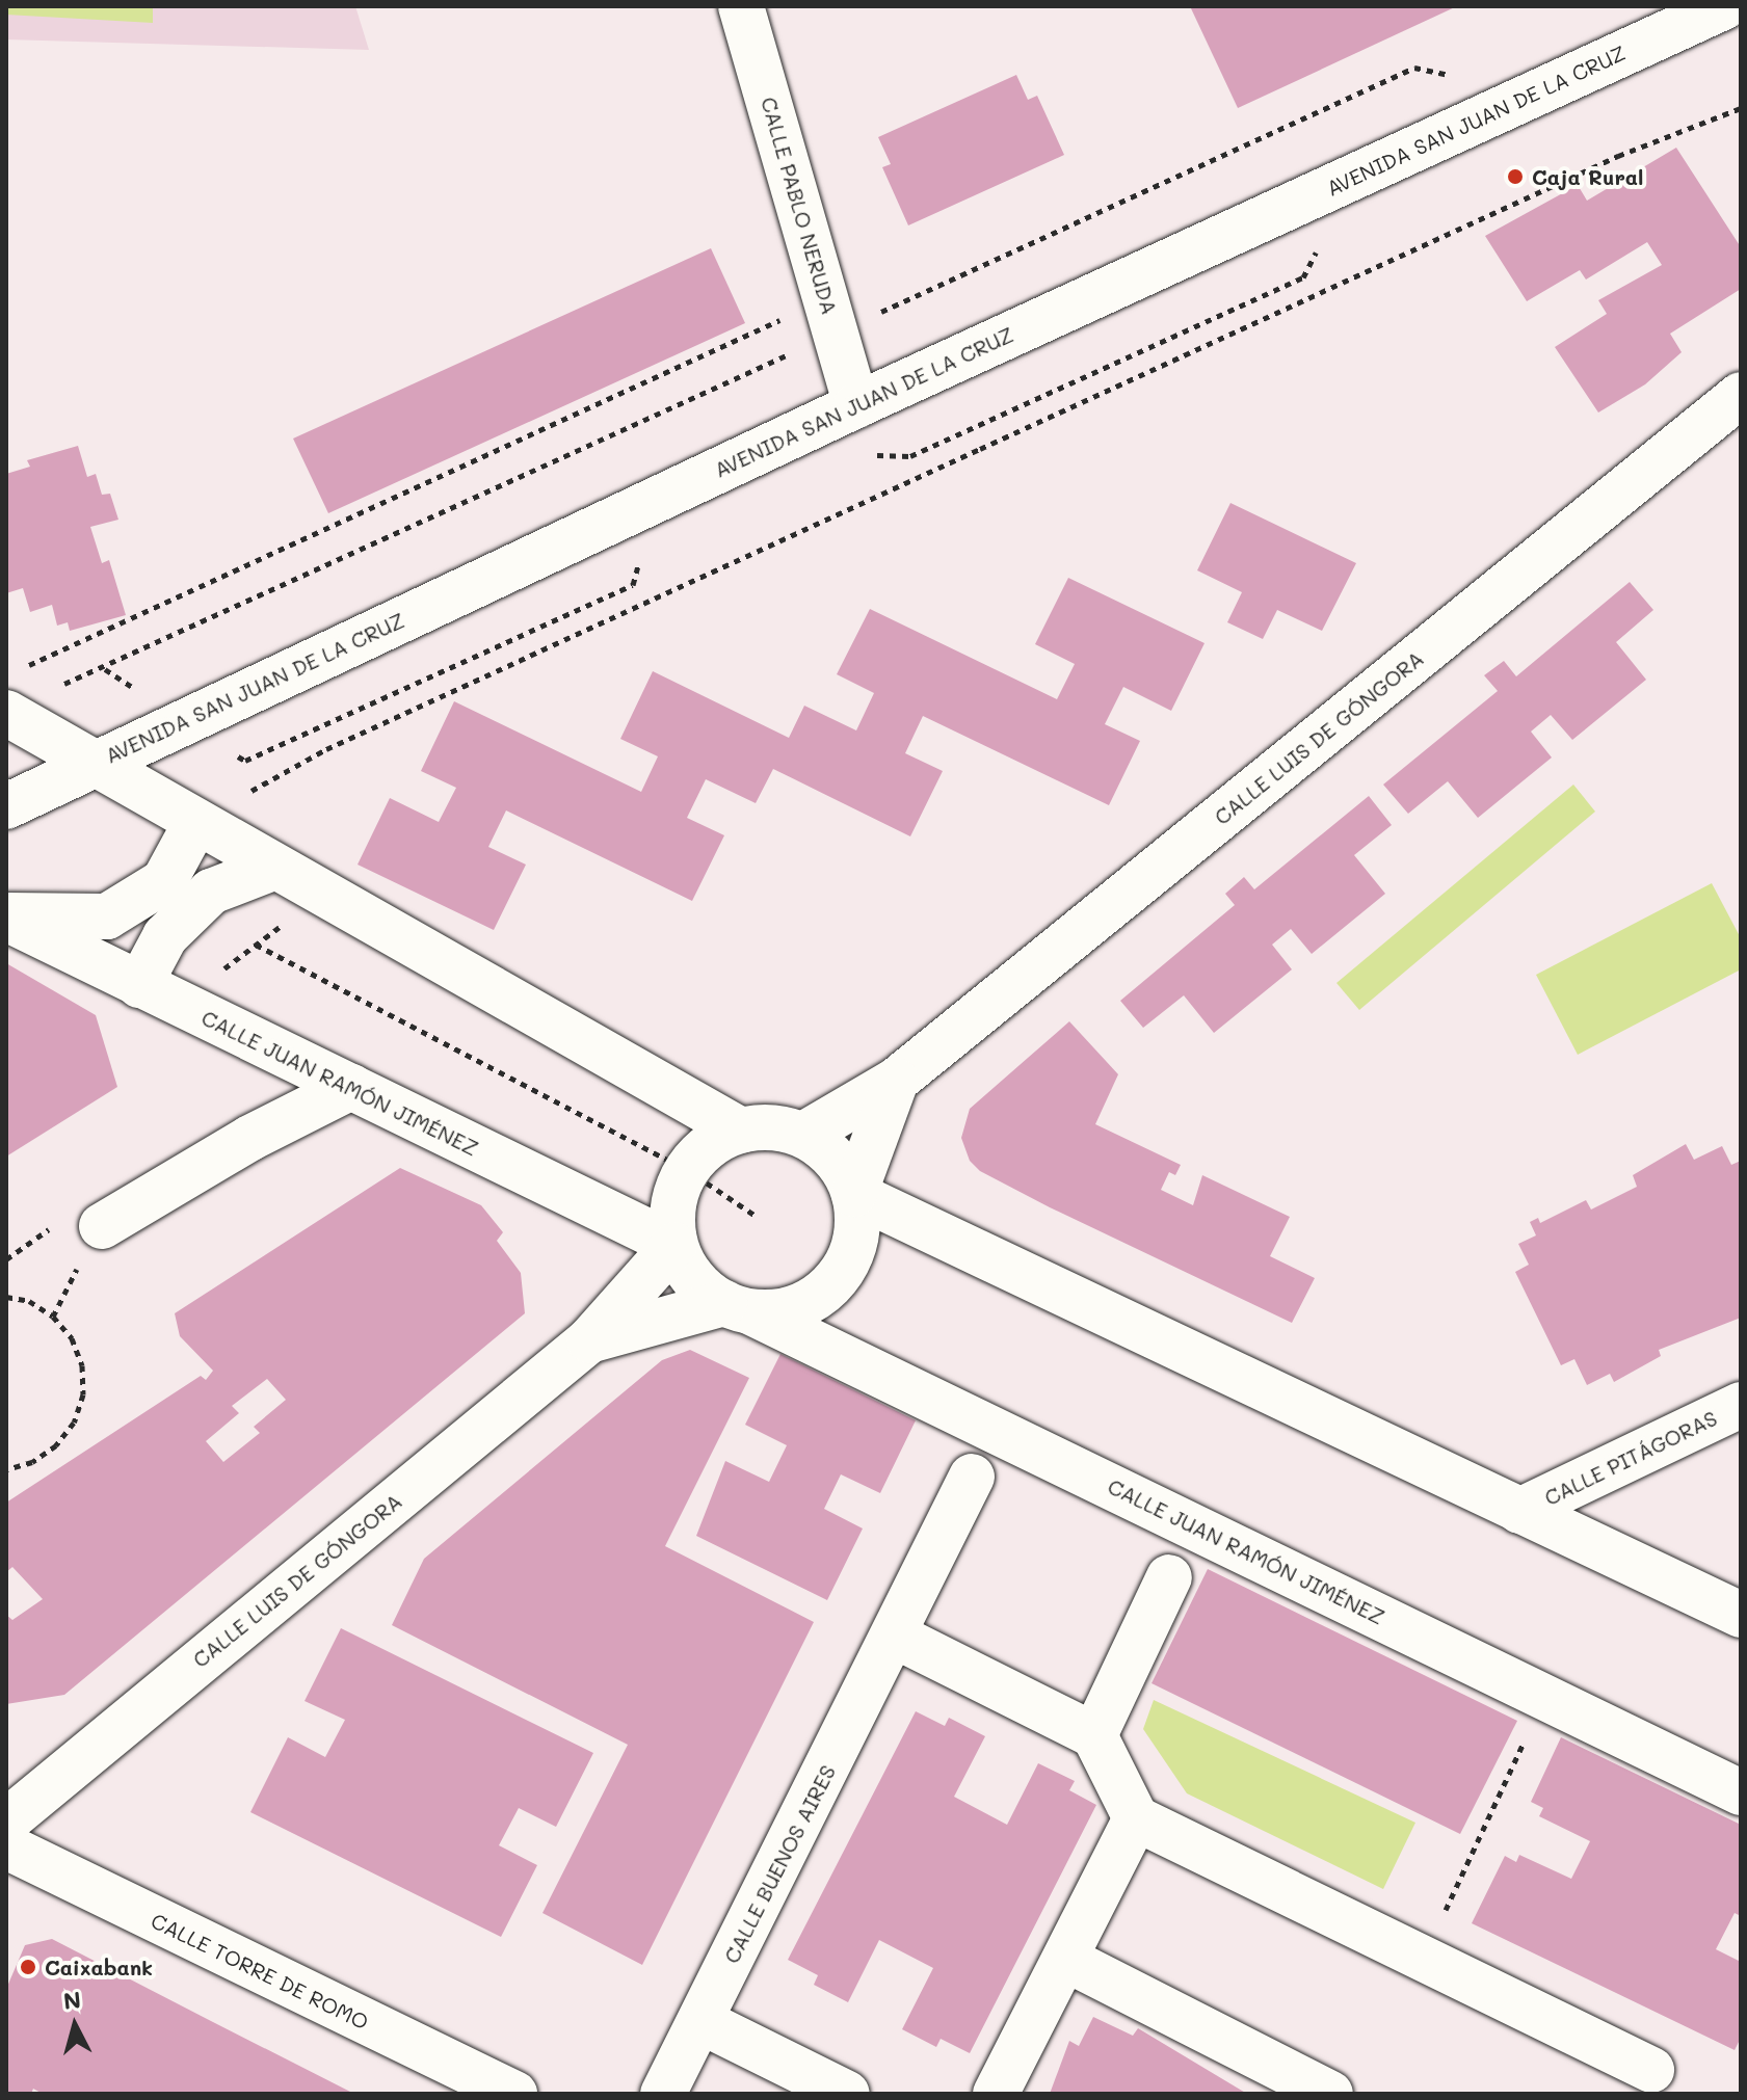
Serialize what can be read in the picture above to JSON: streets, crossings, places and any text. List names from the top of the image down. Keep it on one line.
{"streets":{"street":["AVENIDA SAN JUAN DE LA CRUZ","CALLE PABLO NERUDA","CALLE LUIS DE GÓNGORA","CALLE JUAN RAMÓN JIMÉNEZ","CALLE PITÁGORAS","CALLE BUENOS AIRES","CALLE TORRE DE ROMO"]},"crossings":[["AVENIDA SAN JUAN DE LA CRUZ","CALLE PABLO NERUDA"],["CALLE LUIS DE GÓNGORA","CALLE JUAN RAMÓN JIMÉNEZ"]],"places":["Caja Rural","Caixabank"],"north":"top"}
